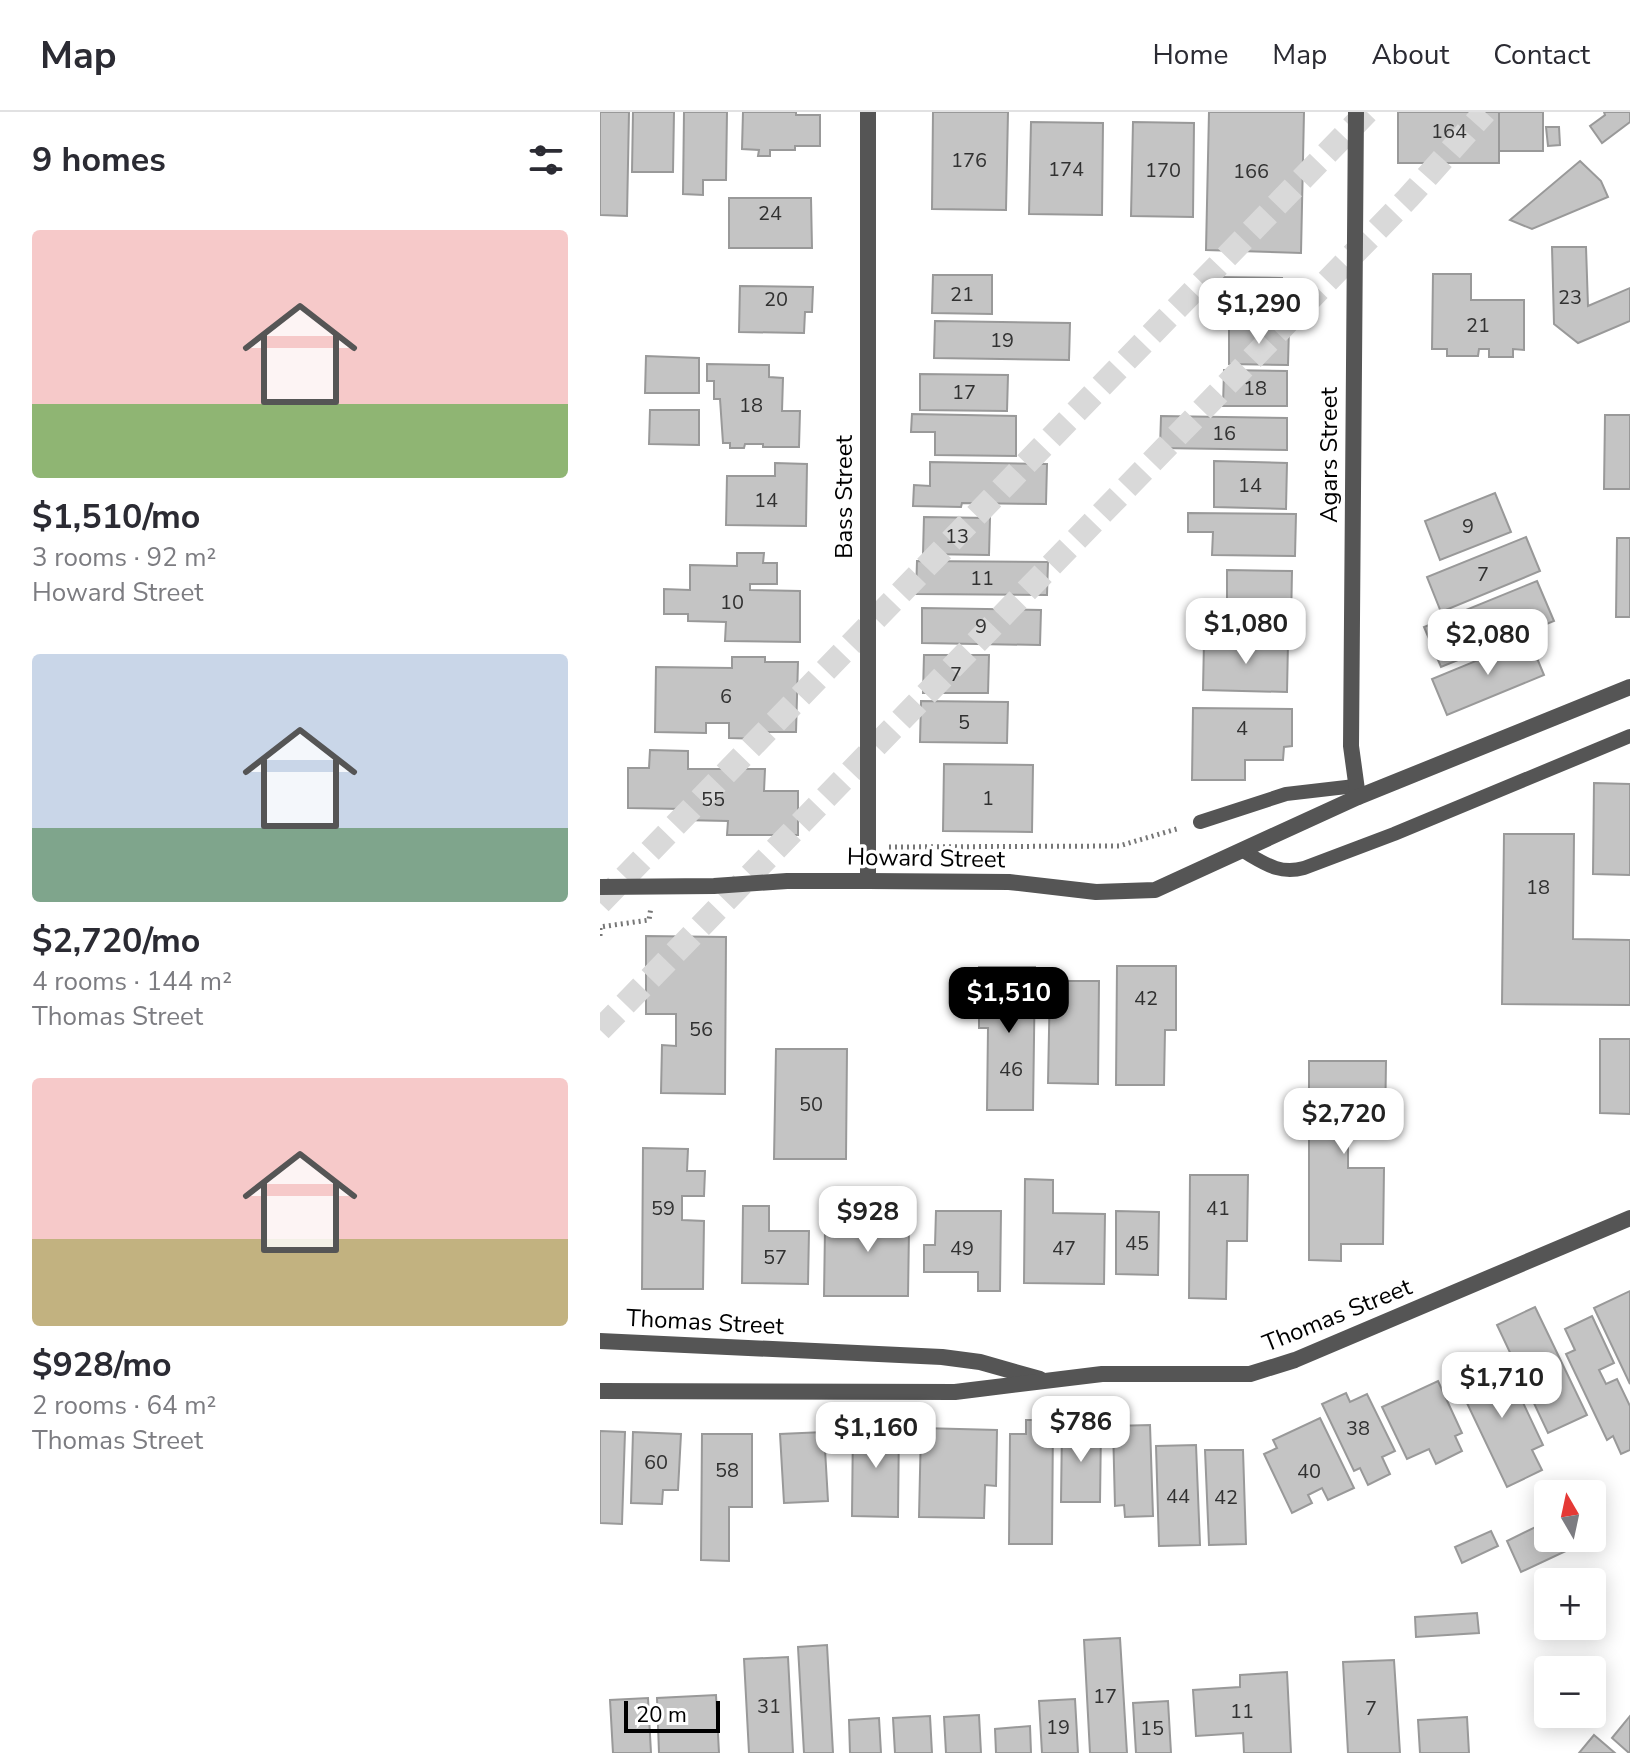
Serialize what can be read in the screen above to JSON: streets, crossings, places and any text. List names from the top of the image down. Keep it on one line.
{"streets":{"street":["Agars Street","Bass Street","Howard Street","Thomas Street"]},"crossings":[["Agars Street","Howard Street"],["Bass Street","Howard Street"]],"house_numbers":["164","176","174","170","166","24","21","23","20","21","19","18","17","18","16","14","14","9","13","7","11","10","9","7","6","5","4","1","55","18","42","56","46","50","59","41","45","49","47","57","38","60","58","40","44","42","17","31","7","11","19","15"],"scale_bar":"20 m","north":"top","page":{"header":"Map","nav":["Home","Map","About","Contact"],"heading":"9 homes","list":[{"name":"$1,510/mo","note":"3 rooms · 92 m² · Howard Street"},{"name":"$2,720/mo","note":"4 rooms · 144 m² · Thomas Street"},{"name":"$928/mo","note":"2 rooms · 64 m² · Thomas Street"}],"price":["$1,290","$1,080","$2,080","$1,510","$2,720","$928","$1,710","$786","$1,160"],"map_buttons":["+","−"],"scale":"20 m"}}
